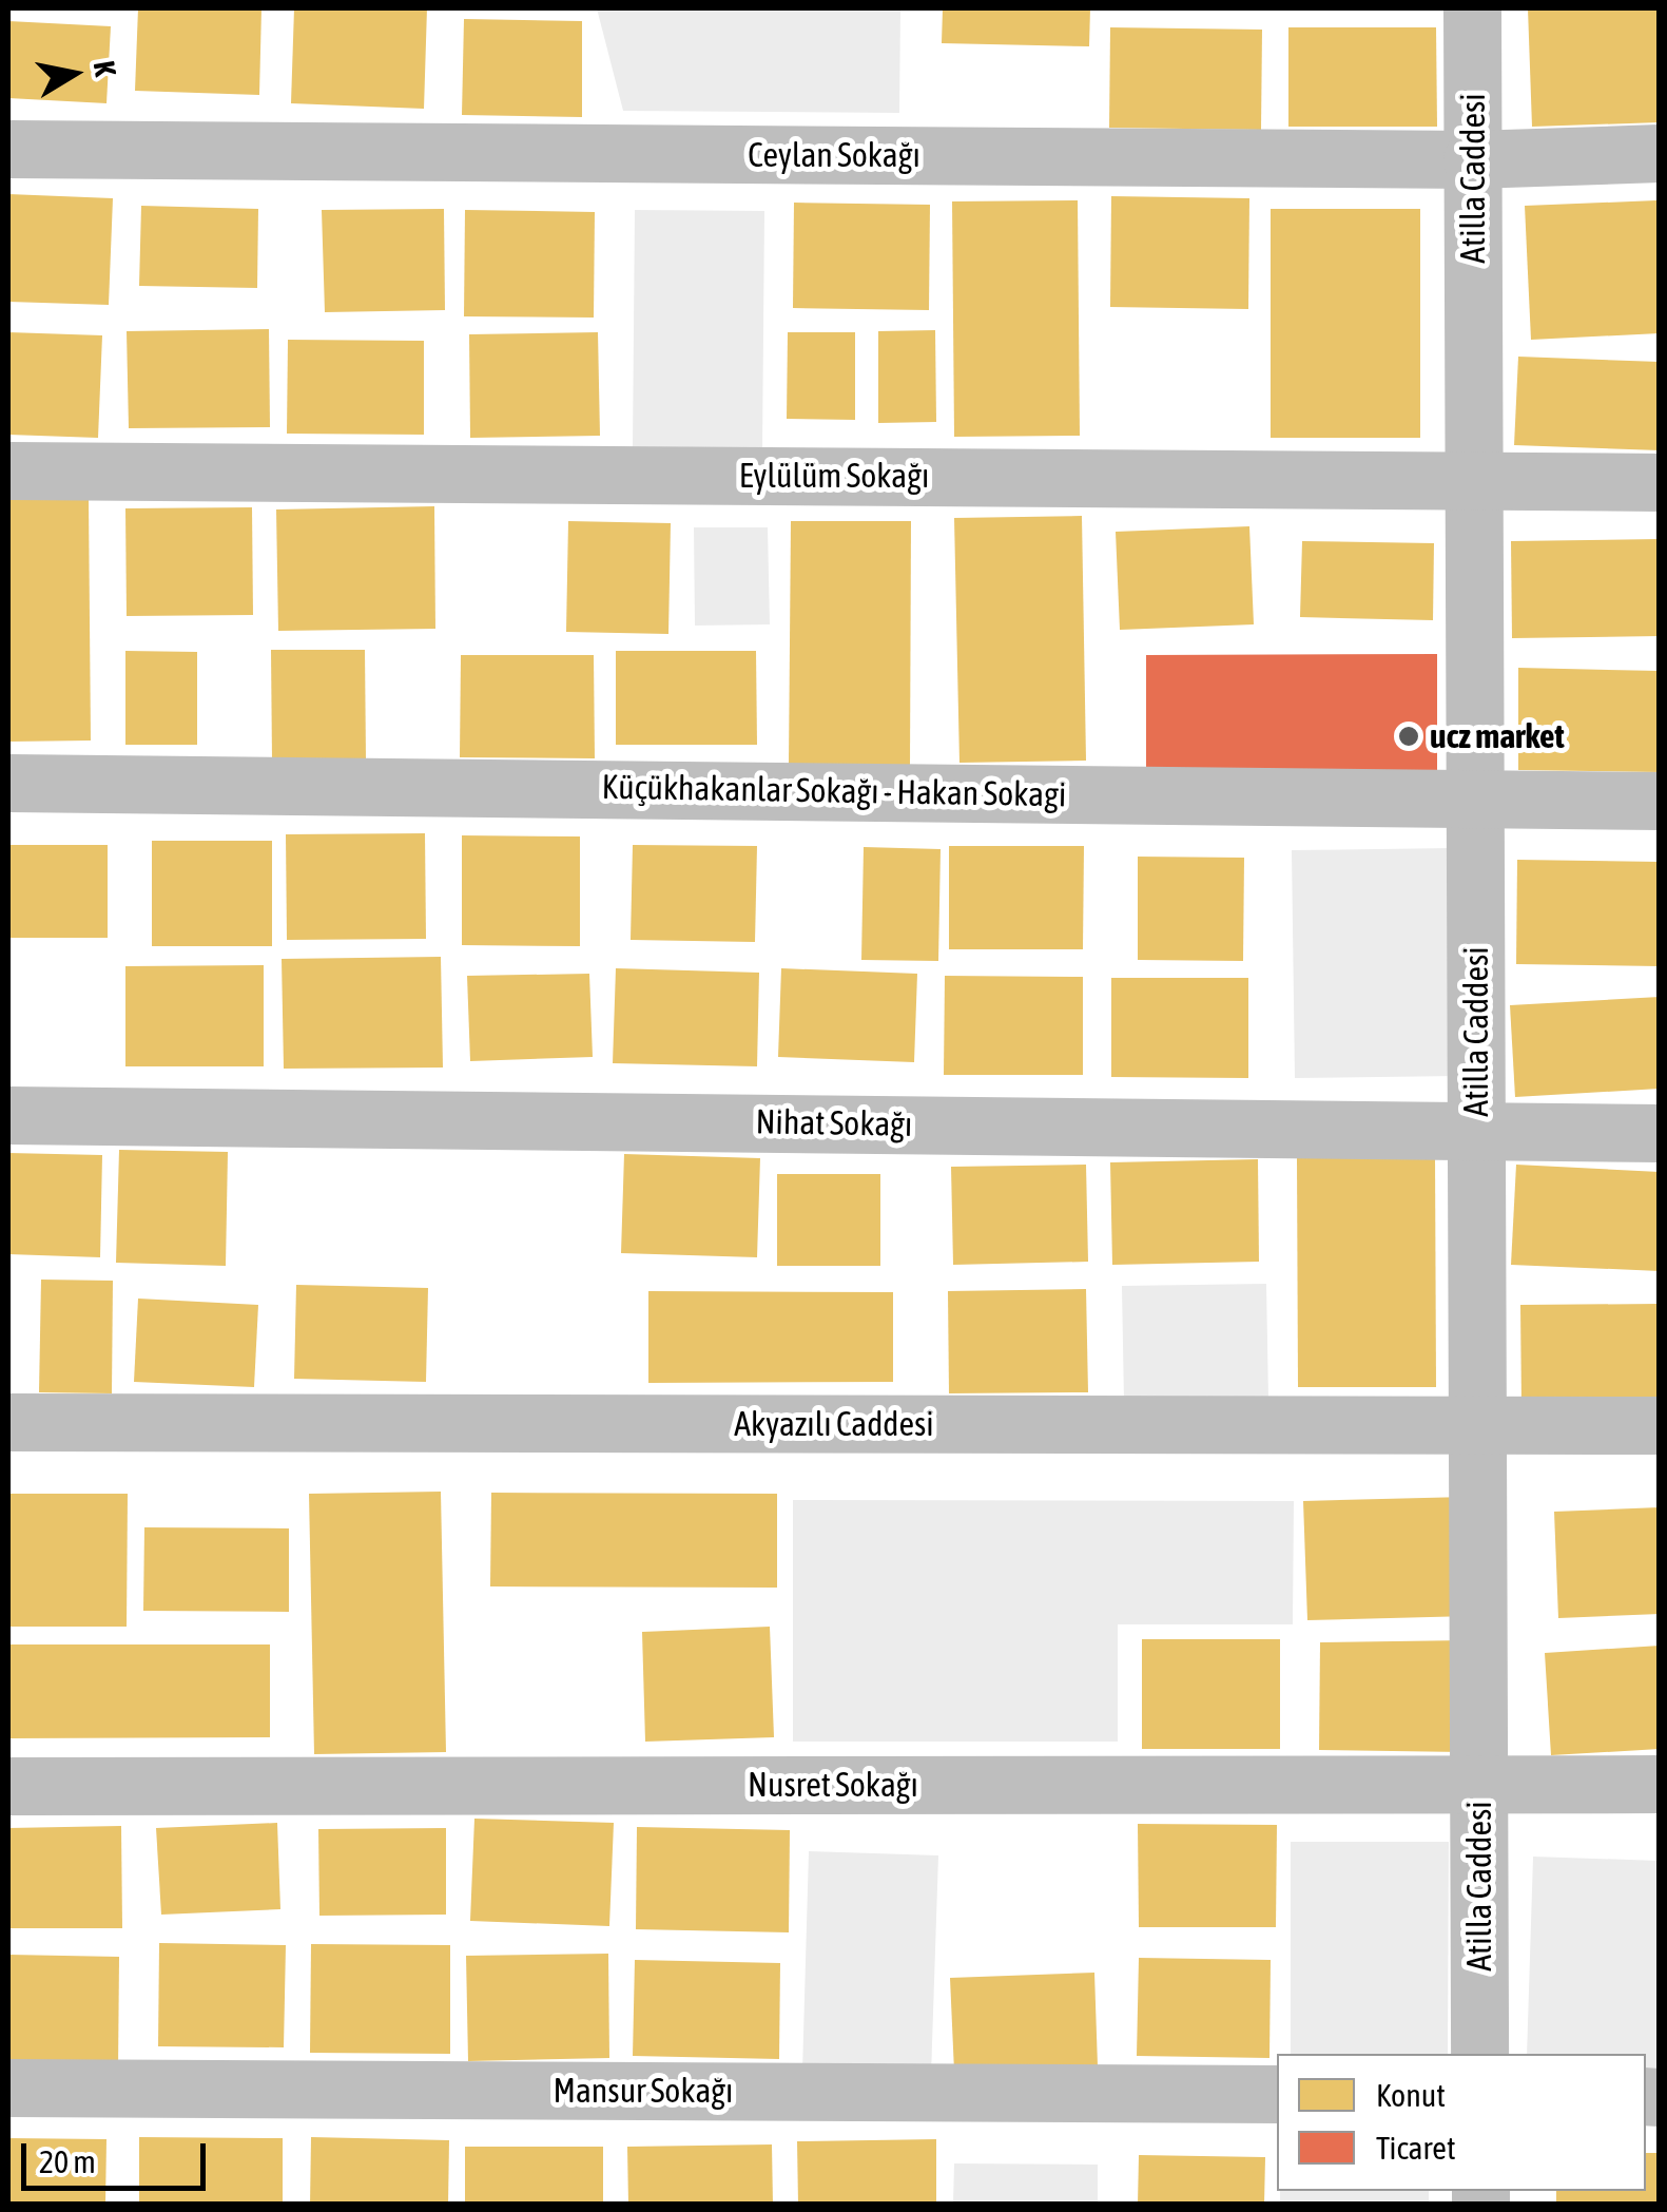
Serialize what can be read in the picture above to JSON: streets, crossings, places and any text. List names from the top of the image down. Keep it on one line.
{"streets":{"street":["Ceylan Sokağı","Atilla Caddesi","Eylülüm Sokağı","Küçükhakanlar Sokağı - Hakan Sokagi","Nihat Sokağı","Akyazılı Caddesi","Nusret Sokağı","Mansur Sokağı"]},"crossings":[["Ceylan Sokağı","Atilla Caddesi"],["Atilla Caddesi","Eylülüm Sokağı"],["Atilla Caddesi","Küçükhakanlar Sokağı - Hakan Sokagi"],["Atilla Caddesi","Nihat Sokağı"],["Atilla Caddesi","Akyazılı Caddesi"],["Atilla Caddesi","Nusret Sokağı"]],"places":["ucz market"],"legend":["Konut","Ticaret"],"scale_bar":"20 m","north":"right"}
